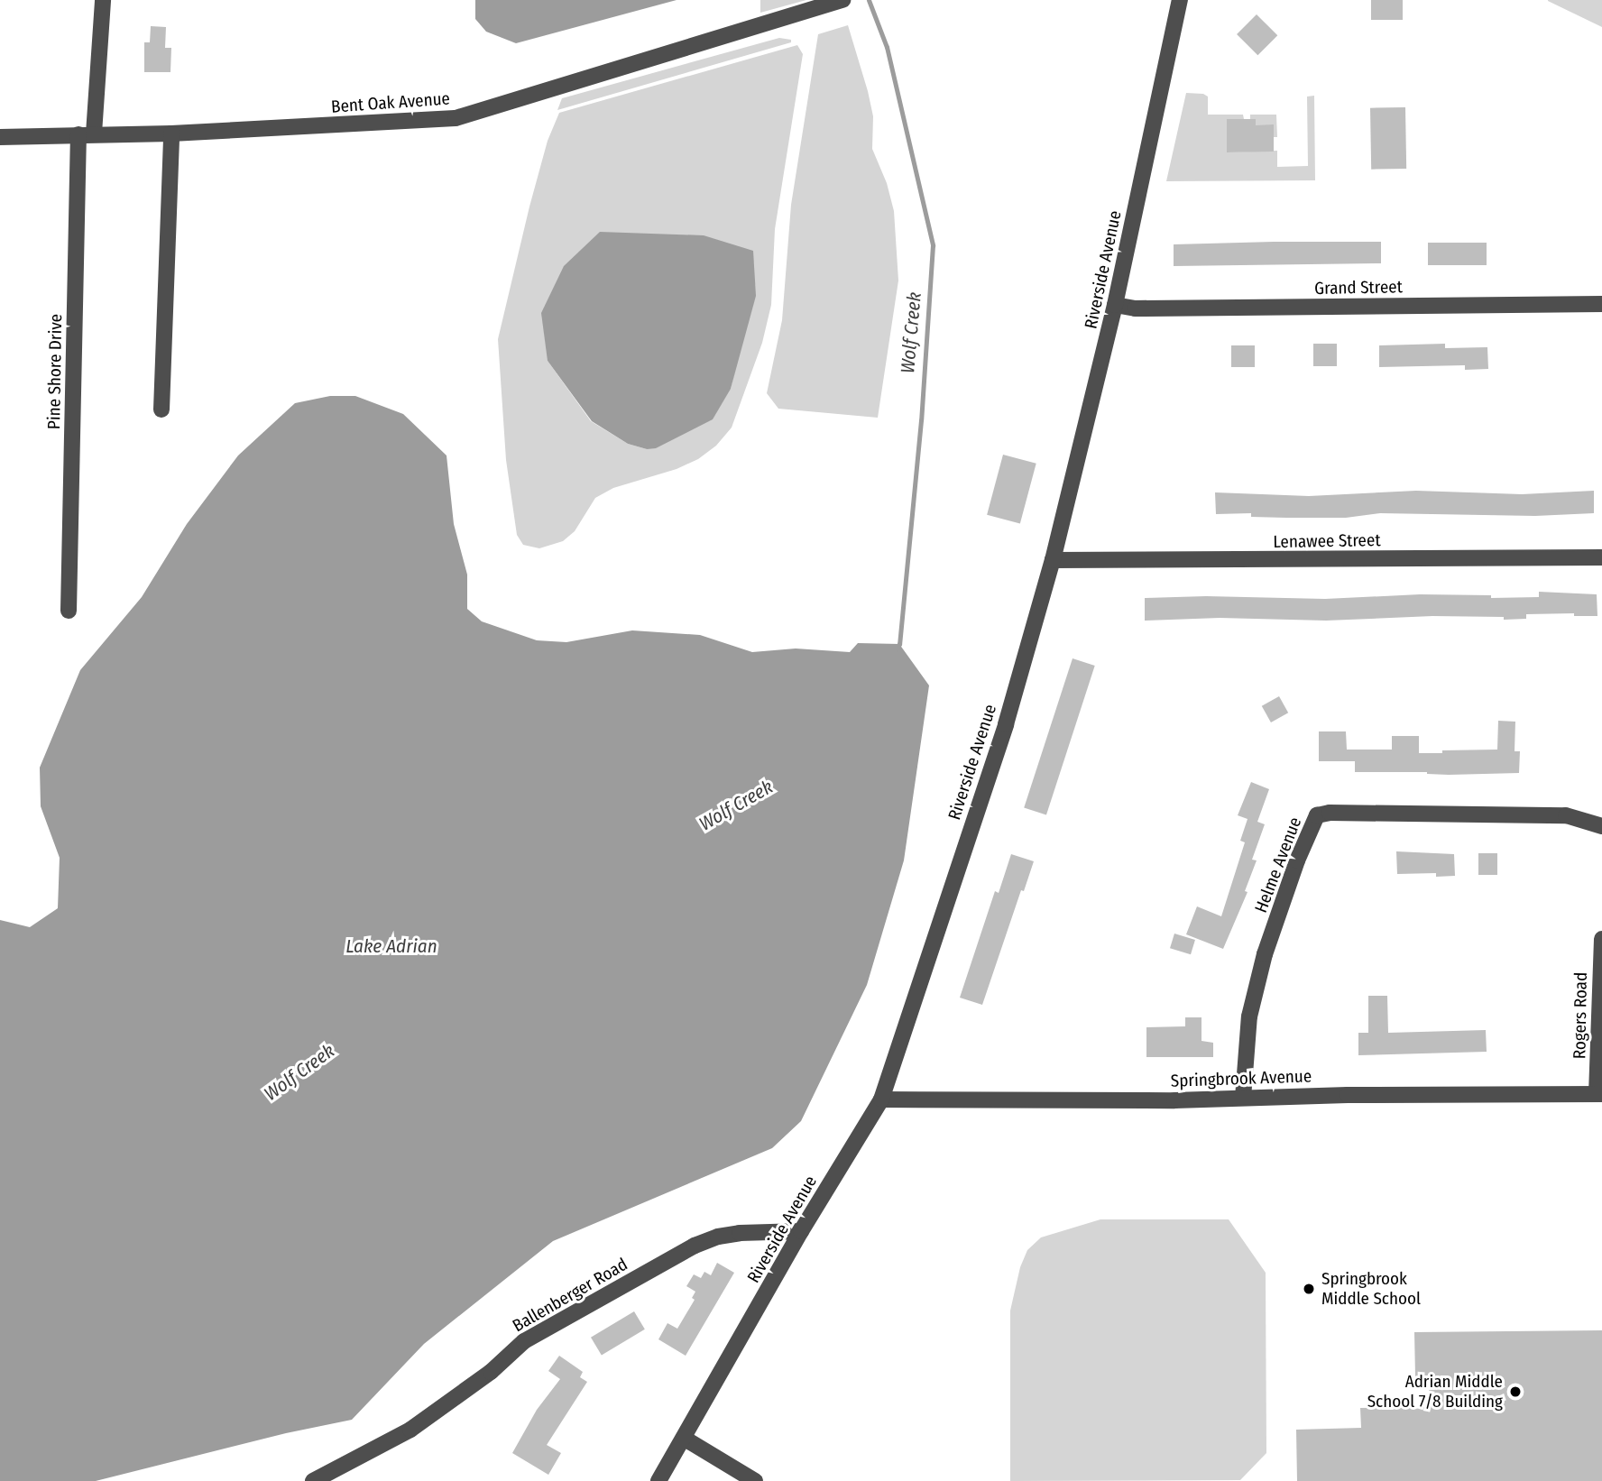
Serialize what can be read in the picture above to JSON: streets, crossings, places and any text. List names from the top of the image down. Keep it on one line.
{"streets":{"street":["Bent Oak Avenue","Riverside Avenue","Grand Street","Pine Shore Drive","Lenawee Street","Helme Avenue","Rogers Road","Springbrook Avenue","Ballenberger Road"]},"crossings":[["Bent Oak Avenue","Pine Shore Drive"],["Riverside Avenue","Grand Street"],["Riverside Avenue","Lenawee Street"],["Riverside Avenue","Springbrook Avenue"],["Riverside Avenue","Ballenberger Road"],["Helme Avenue","Springbrook Avenue"],["Rogers Road","Springbrook Avenue"]],"water":["Wolf Creek","Lake Adrian"],"places":["Springbrook Middle School","Adrian Middle School 7/8 Building"]}
